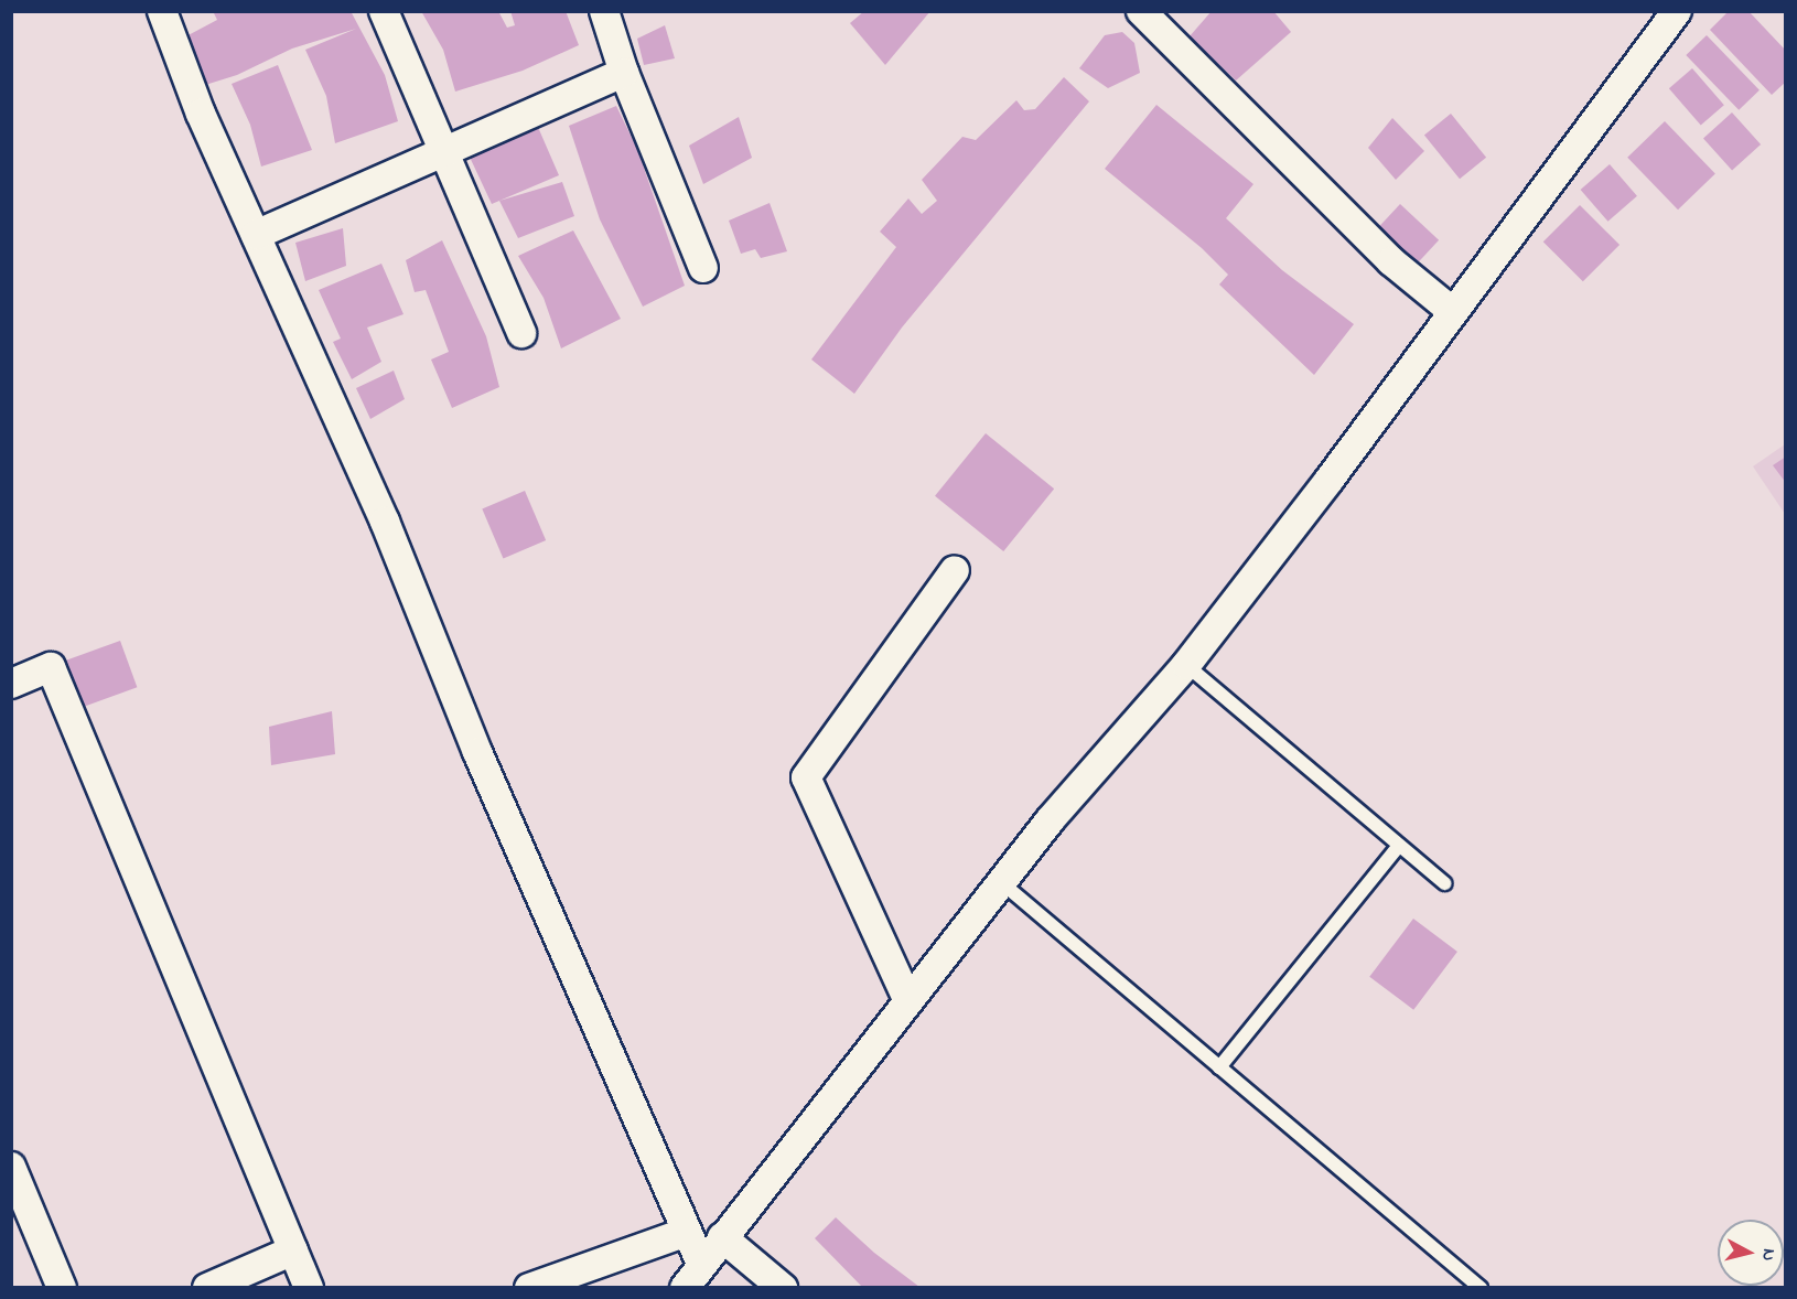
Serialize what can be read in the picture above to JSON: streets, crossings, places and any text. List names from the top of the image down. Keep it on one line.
{"north":"right"}
